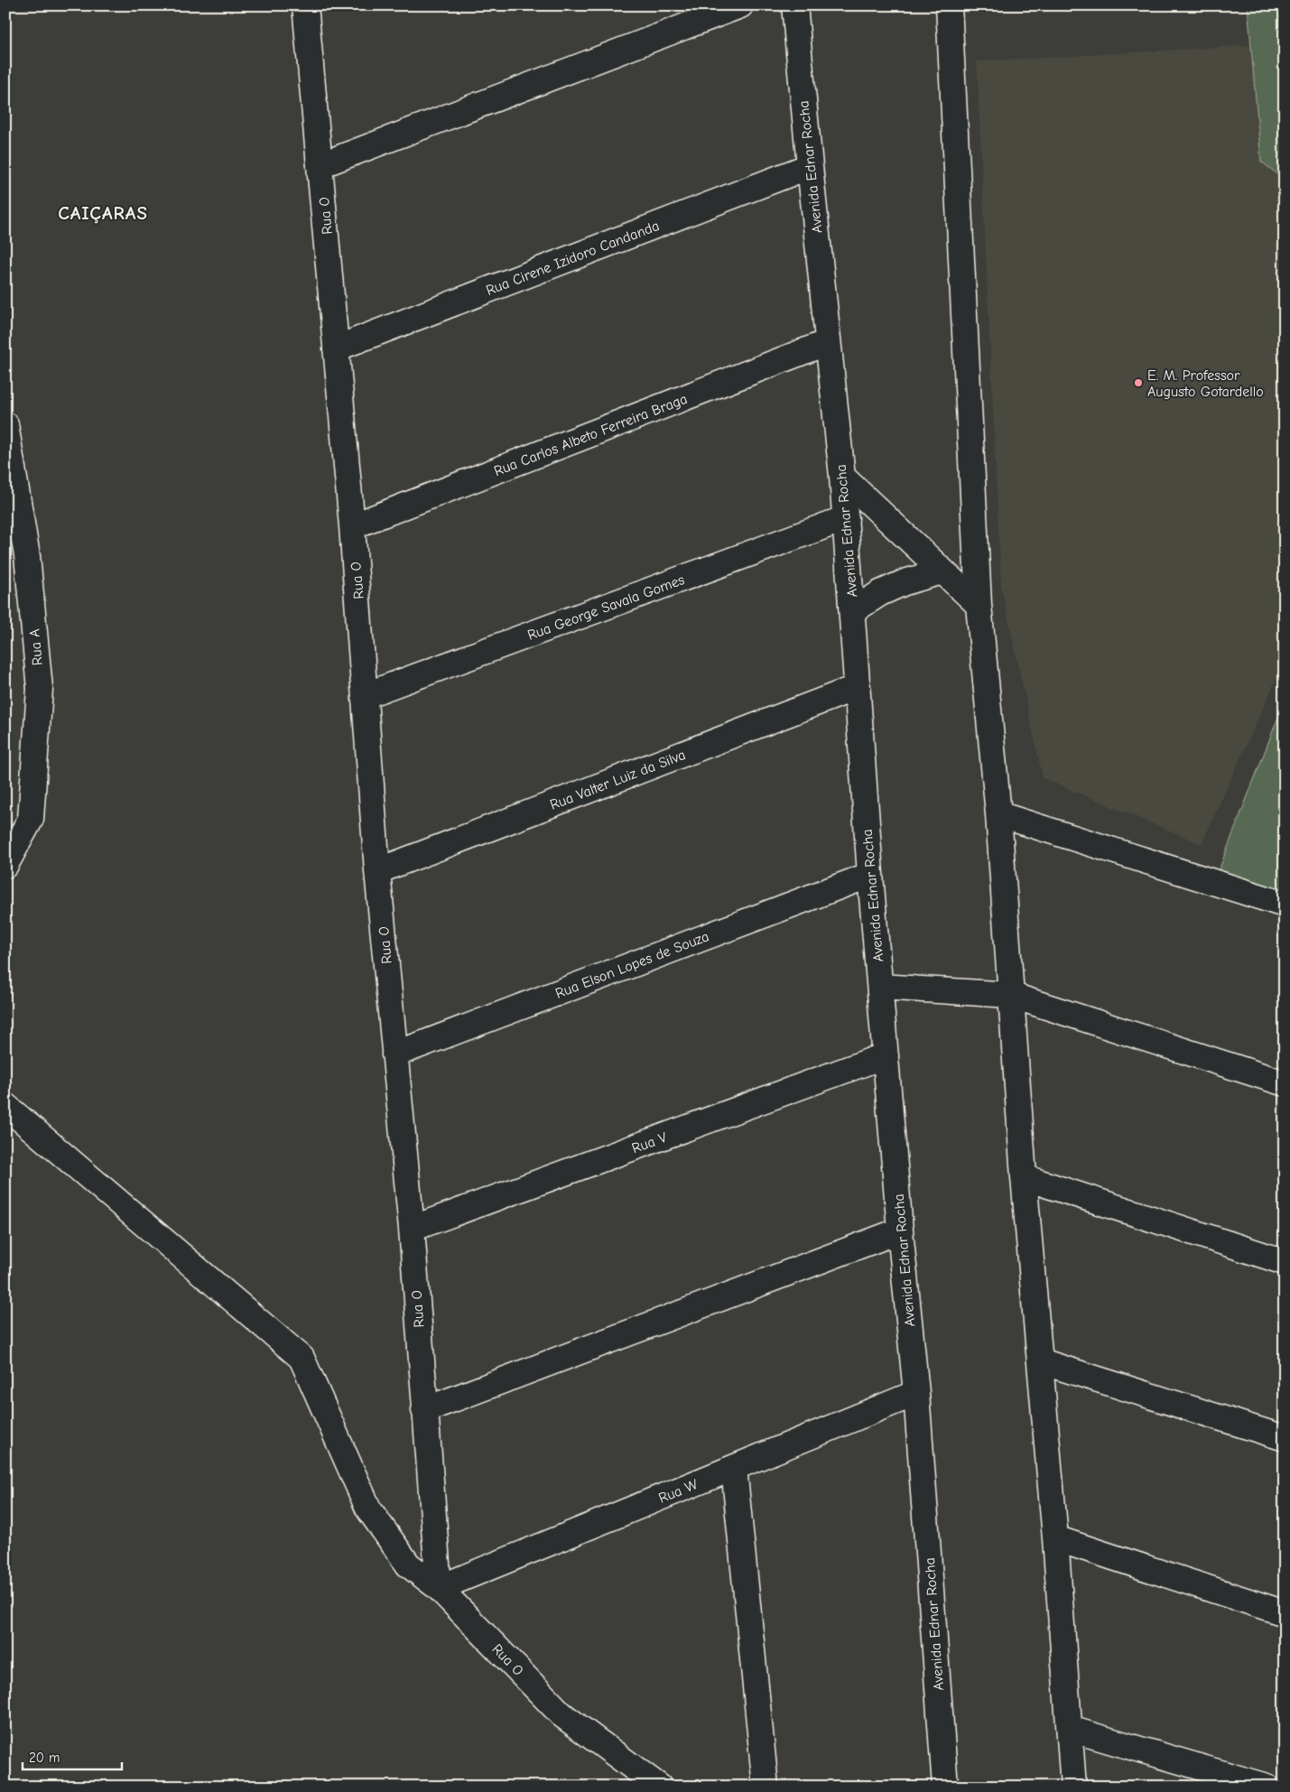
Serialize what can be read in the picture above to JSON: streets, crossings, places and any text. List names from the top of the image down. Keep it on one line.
{"streets":{"street":["Avenida Ednar Rocha","Rua O","Rua Cirene Izidoro Candanda","Rua Carlos Albeto Ferreira Braga","Rua George Savala Gomes","Rua A","Rua Valter Luiz da Silva","Rua Elson Lopes de Souza","Rua V","Rua W"]},"crossings":[["Avenida Ednar Rocha","Rua Cirene Izidoro Candanda"],["Avenida Ednar Rocha","Rua Carlos Albeto Ferreira Braga"],["Avenida Ednar Rocha","Rua George Savala Gomes"],["Avenida Ednar Rocha","Rua Valter Luiz da Silva"],["Avenida Ednar Rocha","Rua Elson Lopes de Souza"],["Avenida Ednar Rocha","Rua V"],["Avenida Ednar Rocha","Rua W"],["Rua O","Rua Cirene Izidoro Candanda"],["Rua O","Rua Carlos Albeto Ferreira Braga"],["Rua O","Rua George Savala Gomes"],["Rua O","Rua Valter Luiz da Silva"],["Rua O","Rua Elson Lopes de Souza"],["Rua O","Rua V"],["Rua O","Rua W"]],"districts":["CAIÇARAS"],"places":["E. M. Professor Augusto Gotardello"],"scale_bar":"20 m"}
